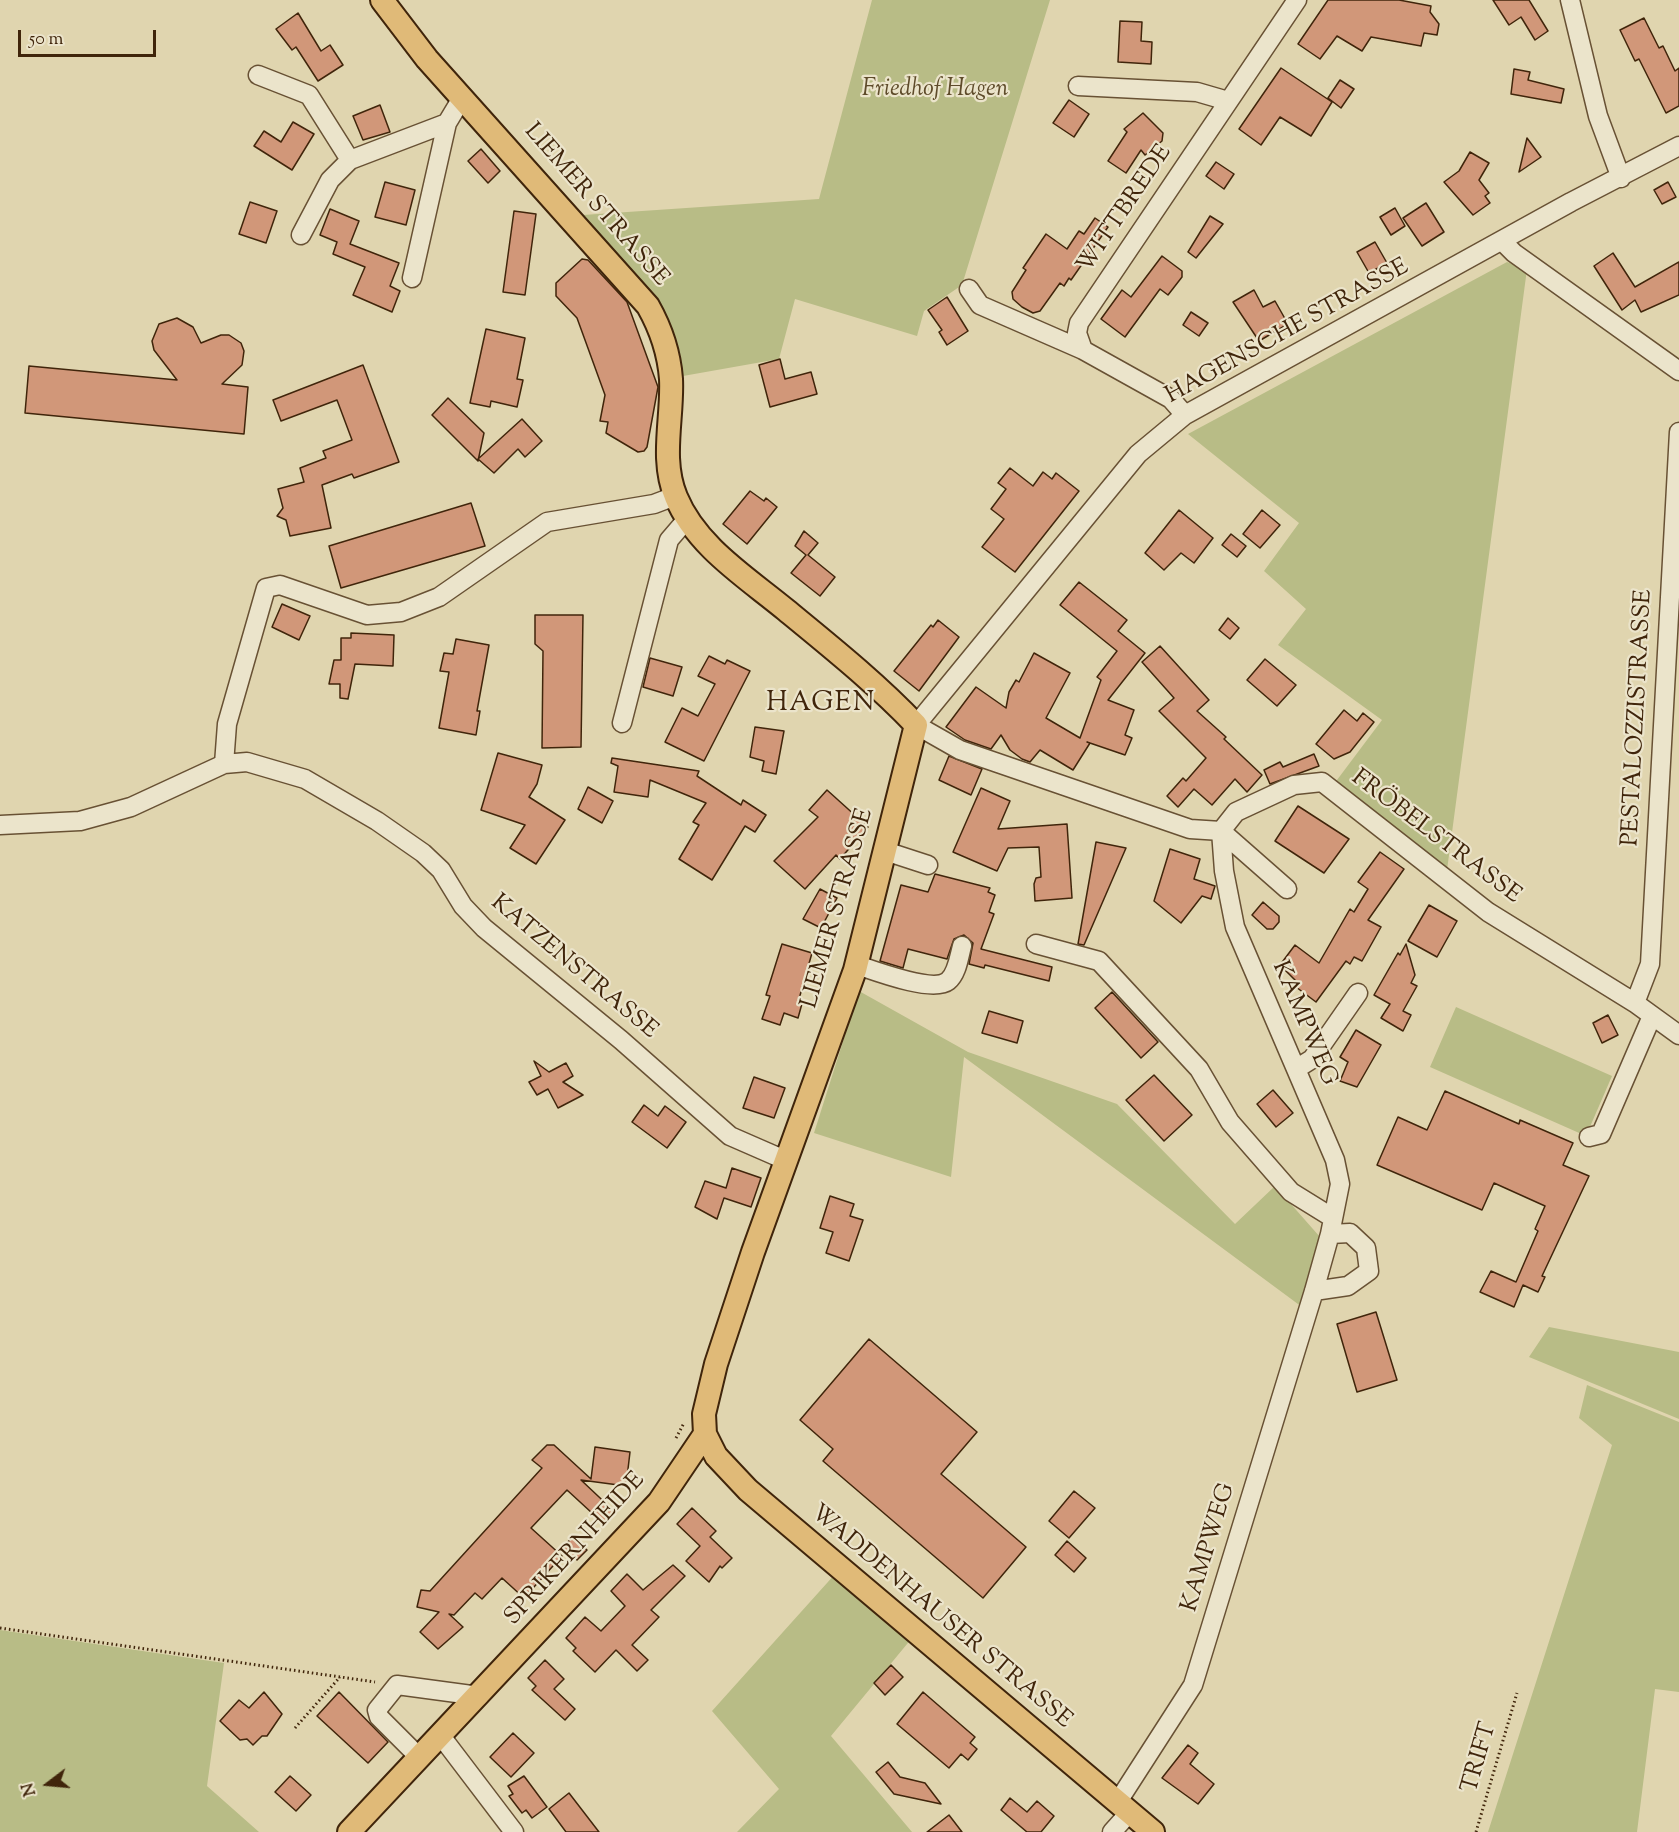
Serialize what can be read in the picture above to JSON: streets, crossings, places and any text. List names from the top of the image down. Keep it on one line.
{"streets":{"main road":["LIEMER STRASSE","SPRIKERNHEIDE","WADDENHAUSER STRASSE"],"street":["WITTBREDE","HAGENSCHE STRASSE","PESTALOZZISTRASSE","FRÖBELSTRASSE","KATZENSTRASSE","KAMPWEG"],"path":["TRIFT"]},"crossings":[["LIEMER STRASSE","HAGENSCHE STRASSE"],["LIEMER STRASSE","KATZENSTRASSE"],["LIEMER STRASSE","SPRIKERNHEIDE"],["LIEMER STRASSE","WADDENHAUSER STRASSE"],["PESTALOZZISTRASSE","FRÖBELSTRASSE"],["FRÖBELSTRASSE","KAMPWEG"],["KAMPWEG","WADDENHAUSER STRASSE"],["SPRIKERNHEIDE","WADDENHAUSER STRASSE"]],"districts":["HAGEN"],"parks":["Friedhof Hagen"],"scale_bar":"50 m","north":"left"}
